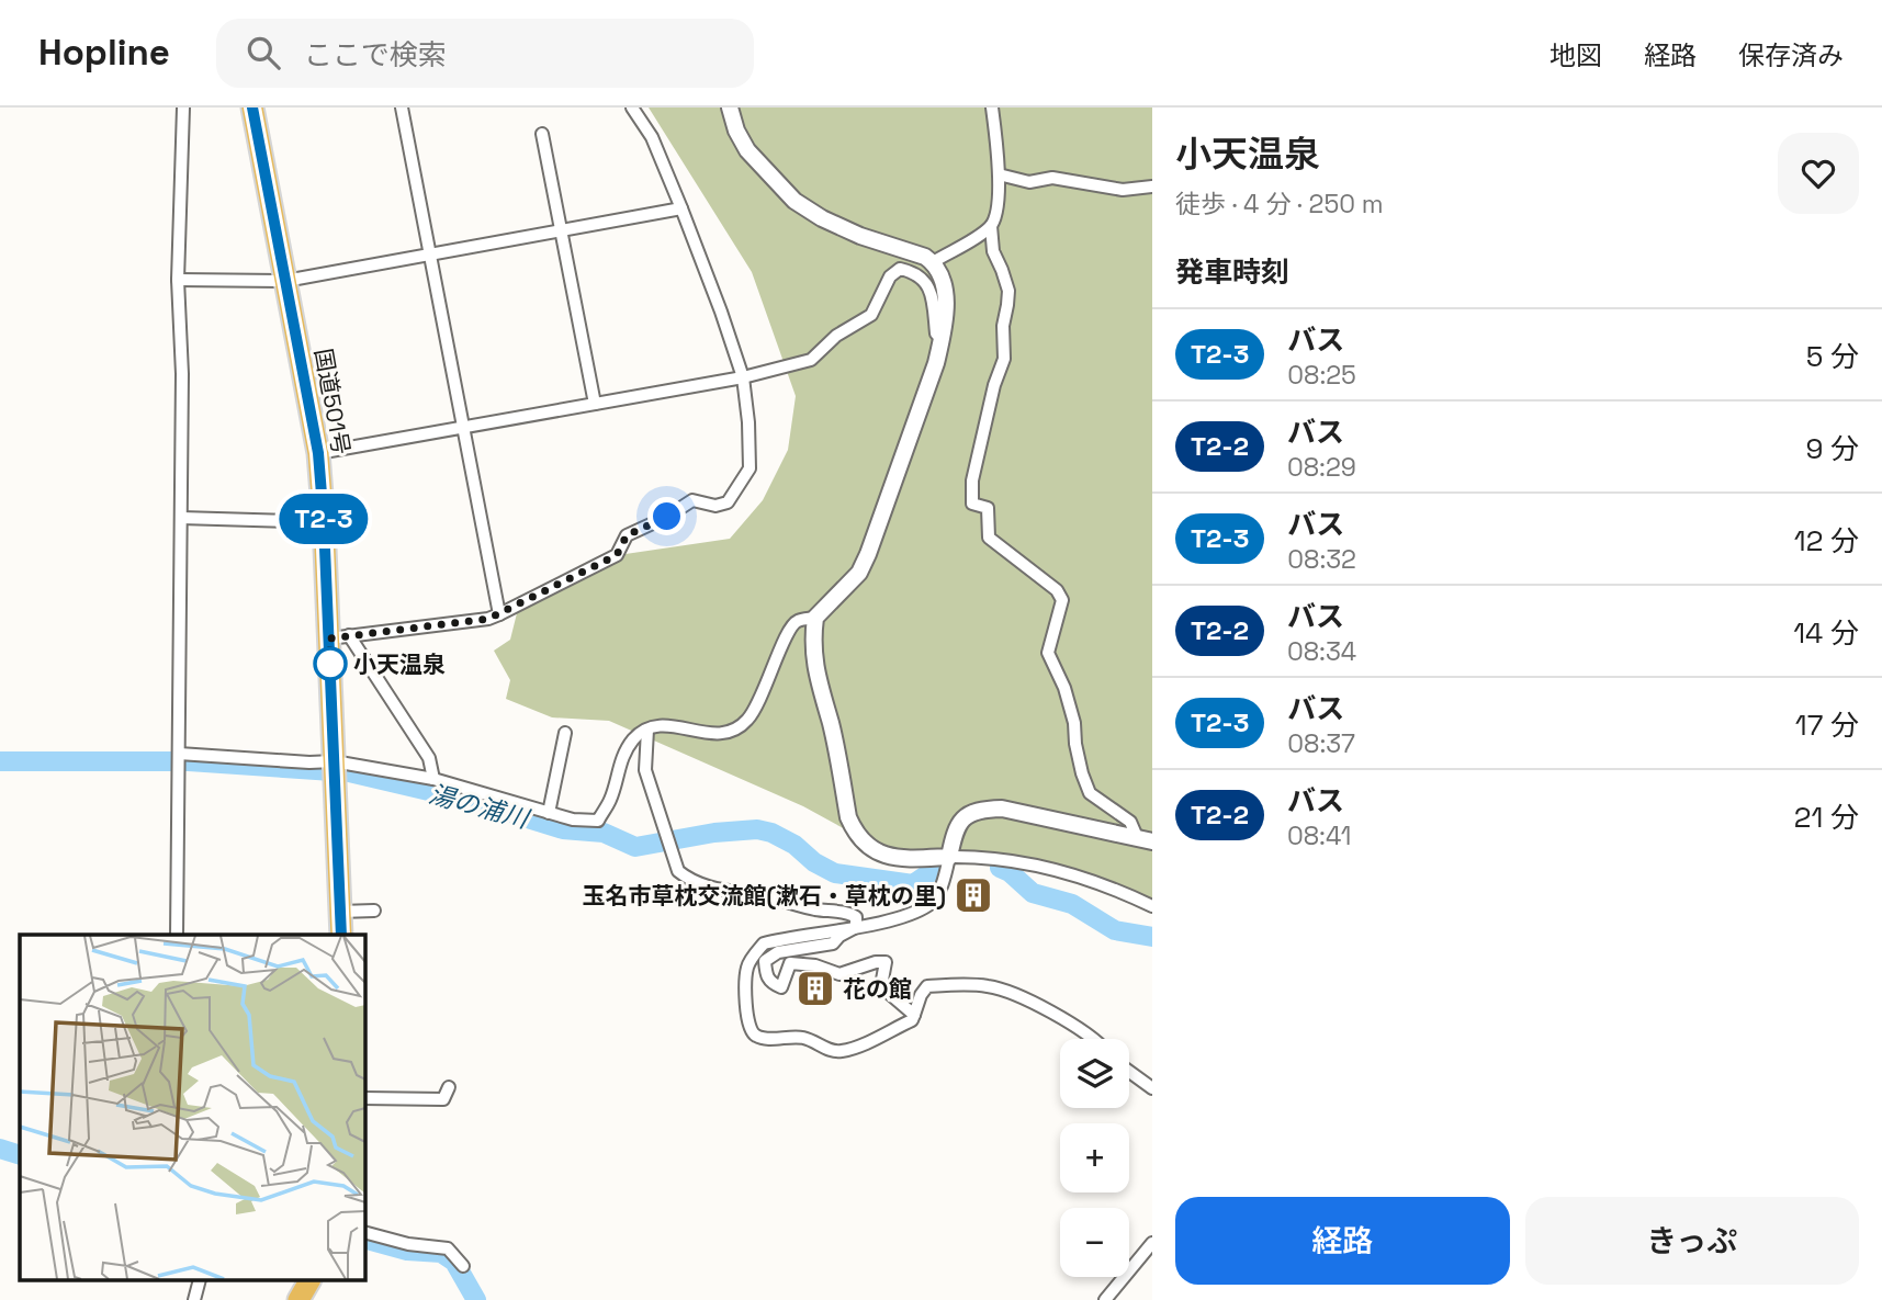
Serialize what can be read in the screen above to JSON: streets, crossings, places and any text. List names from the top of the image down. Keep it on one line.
{"streets":{"highway":["国道501号"]},"water":["湯の浦川"],"places":{"other":["小天温泉"],"building":["玉名市草枕交流館(漱石・草枕の里)","花の館"]},"lines":["bus line T2-3"],"page":{"header":"Hopline","search":"ここで検索","nav":["地図","経路","保存済み"],"on_map":"T2-3","heading":[["小天温泉","徒歩 · 4 分 · 250 m"],"発車時刻"],"list":[{"mark":"T2-3","name":"バス","note":"08:25","value":"5 分"},{"mark":"T2-2","name":"バス","note":"08:29","value":"9 分"},{"mark":"T2-3","name":"バス","note":"08:32","value":"12 分"},{"mark":"T2-2","name":"バス","note":"08:34","value":"14 分"},{"mark":"T2-3","name":"バス","note":"08:37","value":"17 分"},{"mark":"T2-2","name":"バス","note":"08:41","value":"21 分"}],"map_buttons":["+","−"],"buttons":["経路","きっぷ"]}}
